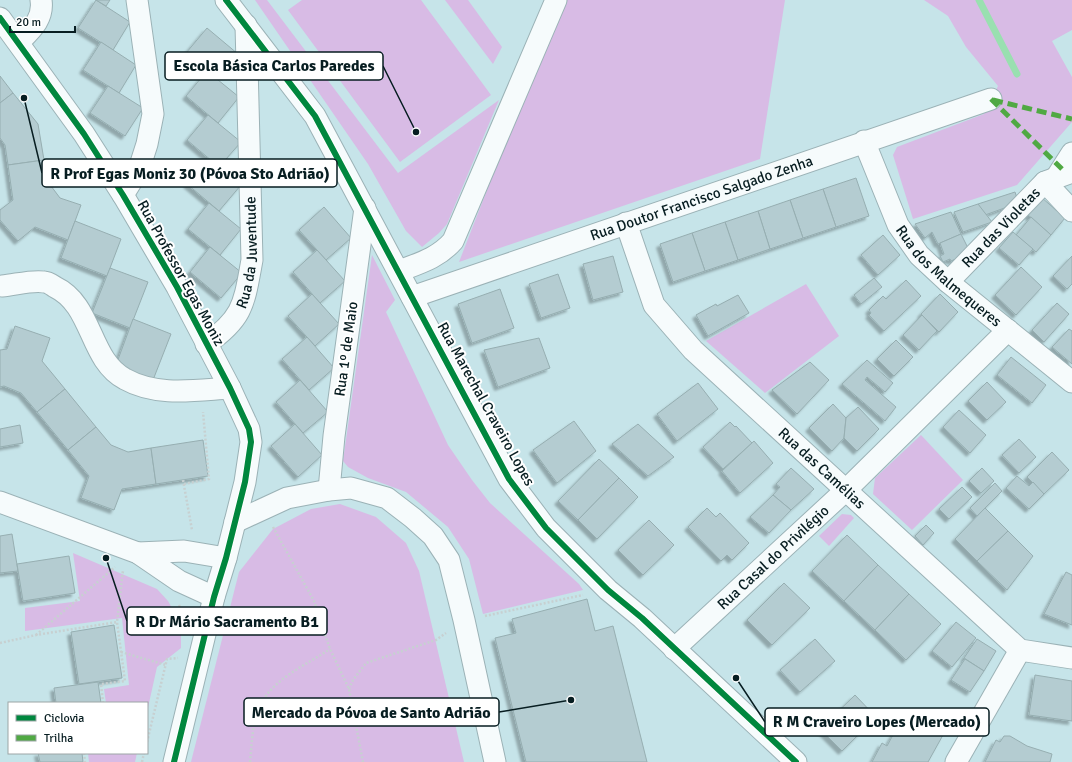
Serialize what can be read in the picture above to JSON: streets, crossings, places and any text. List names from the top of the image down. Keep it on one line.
{"streets":{"street":["Rua Doutor Francisco Salgado Zenha","Rua das Violetas","Rua da Juventude","Rua Professor Egas Moniz","Rua dos Malmequeres","Rua 1º de Maio","Rua Marechal Craveiro Lopes","Rua das Camélias","Rua Casal do Privilégio"]},"crossings":[["Rua Doutor Francisco Salgado Zenha","Rua dos Malmequeres"],["Rua Doutor Francisco Salgado Zenha","Rua Marechal Craveiro Lopes"],["Rua Doutor Francisco Salgado Zenha","Rua das Camélias"],["Rua das Violetas","Rua dos Malmequeres"],["Rua da Juventude","Rua Professor Egas Moniz"],["Rua da Juventude","Rua Marechal Craveiro Lopes"],["Rua dos Malmequeres","Rua Casal do Privilégio"],["Rua 1º de Maio","Rua Marechal Craveiro Lopes"],["Rua Marechal Craveiro Lopes","Rua Casal do Privilégio"],["Rua das Camélias","Rua Casal do Privilégio"]],"places":["R Prof Egas Moniz 30 (Póvoa Sto Adrião)","Escola Básica Carlos Paredes","R Dr Mário Sacramento B1","R M Craveiro Lopes (Mercado)","Mercado da Póvoa de Santo Adrião"],"legend":["Ciclovia","Trilha"],"scale_bar":"20 m"}
